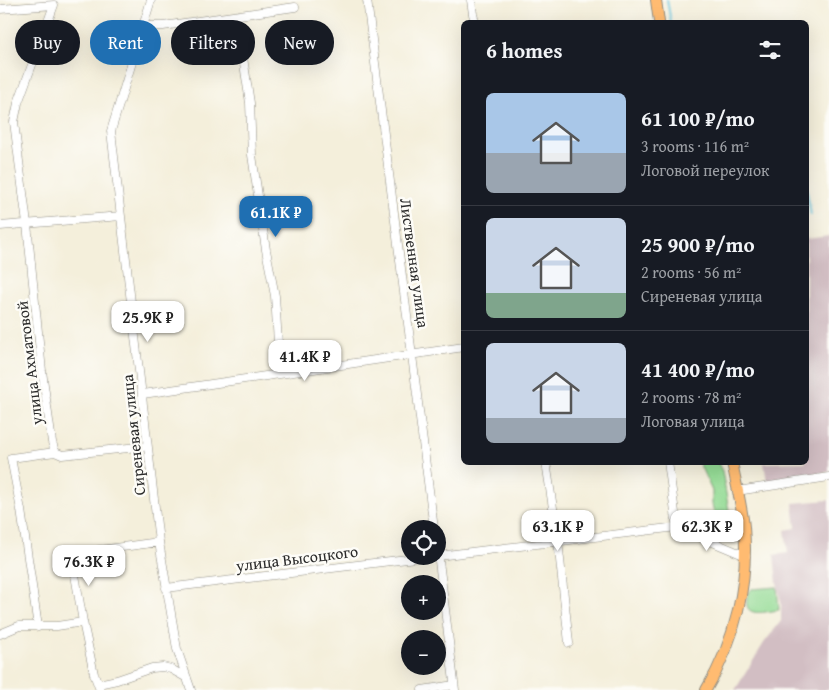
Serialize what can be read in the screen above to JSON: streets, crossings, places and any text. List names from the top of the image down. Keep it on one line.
{"streets":{"street":["Лиственная улица","улица Ахматовой","Сиреневая улица","улица Высоцкого"]},"crossings":[["Сиреневая улица","улица Высоцкого"]],"page":{"chip":["Buy","Rent","Filters","New"],"heading":"6 homes","list":[{"name":"61 100 ₽/mo","note":"3 rooms · 116 m² · Логовой переулок"},{"name":"25 900 ₽/mo","note":"2 rooms · 56 m² · Сиреневая улица"},{"name":"41 400 ₽/mo","note":"2 rooms · 78 m² · Логовая улица"}],"price":["61.1K ₽","25.9K ₽","41.4K ₽","63.1K ₽","62.3K ₽","76.3K ₽"],"map_buttons":["+","−"]}}
